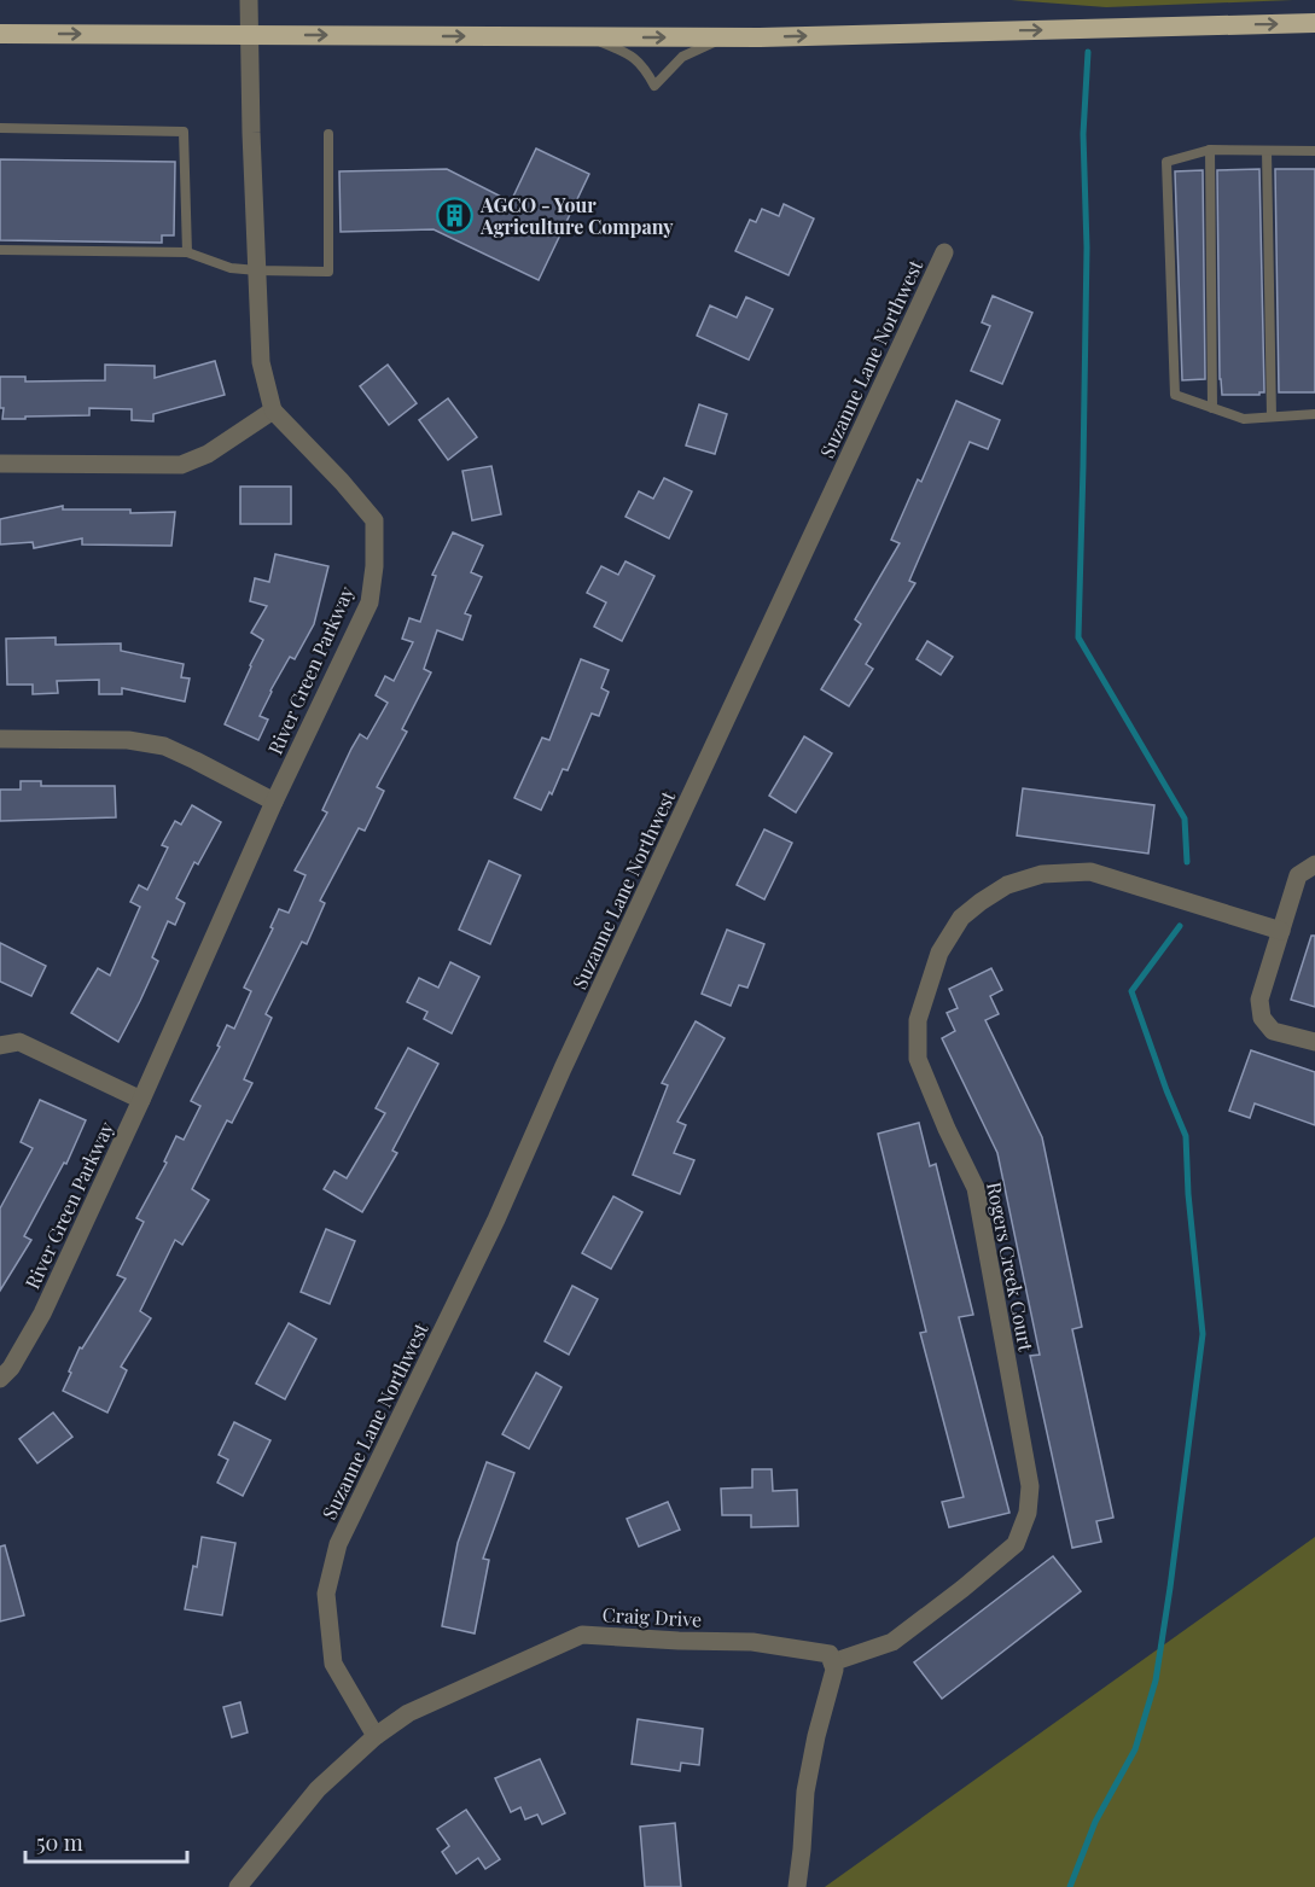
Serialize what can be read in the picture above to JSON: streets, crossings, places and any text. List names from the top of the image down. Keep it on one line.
{"streets":{"street":["Suzanne Lane Northwest","River Green Parkway","Rogers Creek Court","Craig Drive"]},"crossings":[["Suzanne Lane Northwest","Craig Drive"],["Rogers Creek Court","Craig Drive"]],"places":{"building":["AGCO - Your Agriculture Company"]},"scale_bar":"50 m"}
